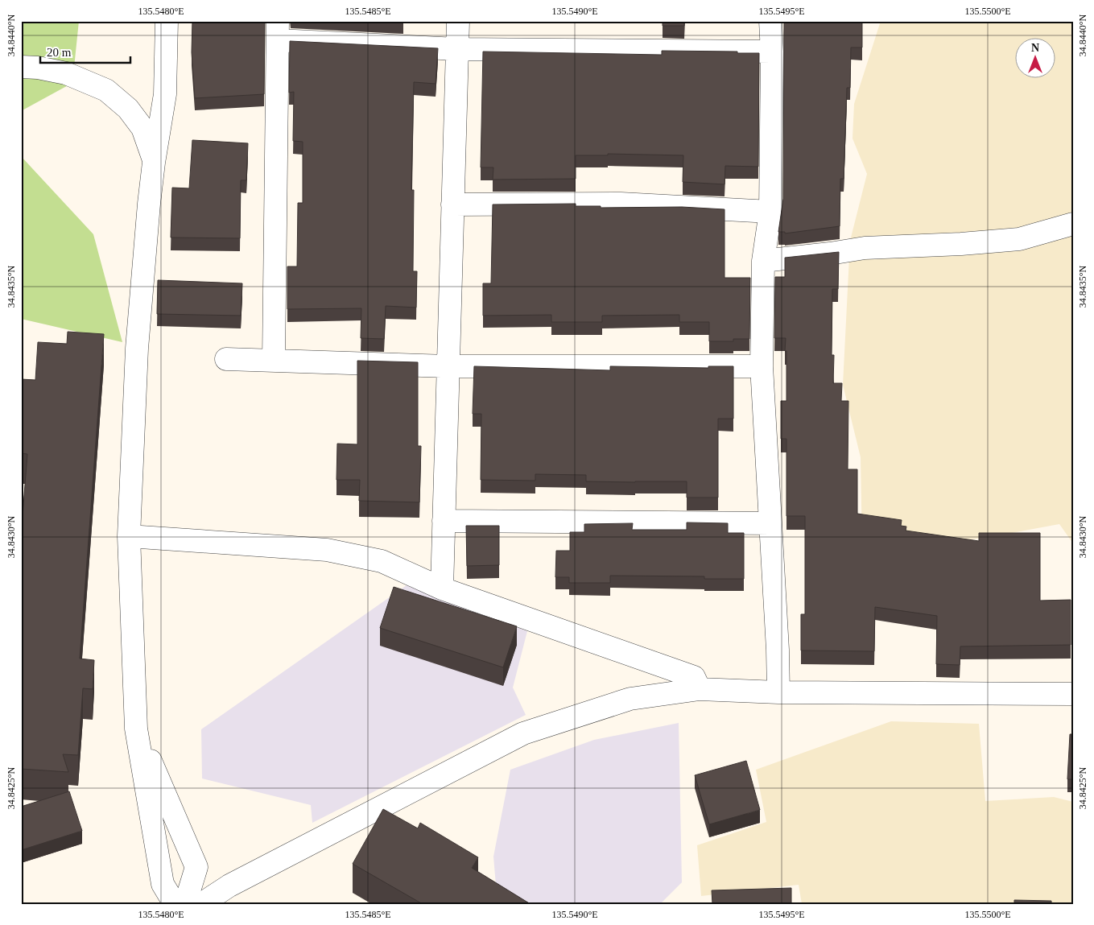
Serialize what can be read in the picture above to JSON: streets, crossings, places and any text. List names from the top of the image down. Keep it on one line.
{"scale_bar":"20 m","north":"top","coordinates":["135.5480°E","135.5485°E","135.5490°E","135.5495°E","135.5500°E","34.8440°N","34.8435°N","34.8430°N","34.8425°N"]}
